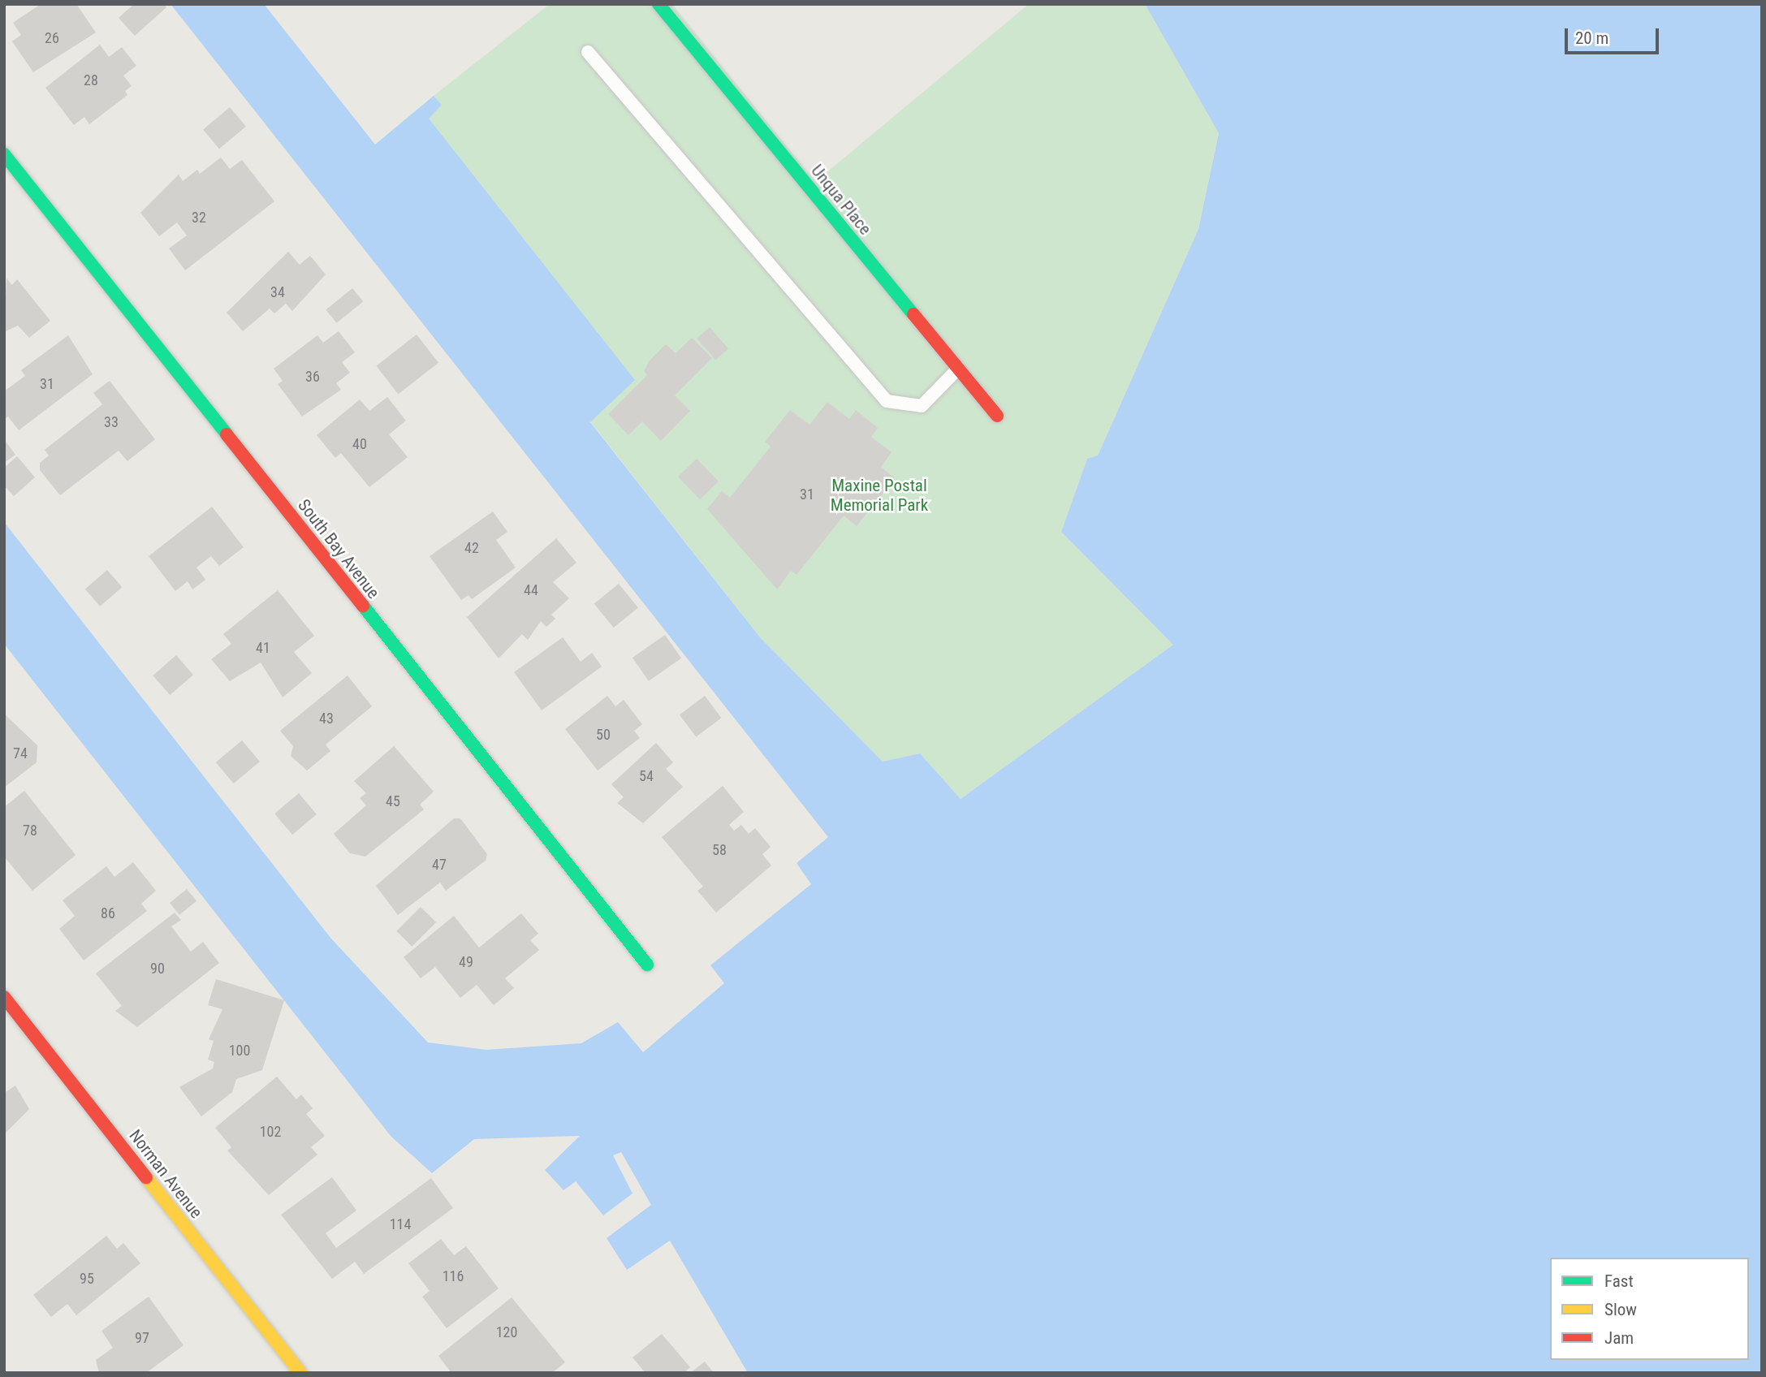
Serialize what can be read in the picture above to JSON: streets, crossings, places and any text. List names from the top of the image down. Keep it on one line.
{"streets":{"street":["Unqua Place","South Bay Avenue","Norman Avenue"]},"parks":["Maxine Postal Memorial Park"],"house_numbers":["26","28","32","34","36","31","33","40","31","42","44","41","43","50","74","54","45","78","58","47","86","49","90","100","102","114","116","95","120","97"],"legend":["Fast","Slow","Jam"],"scale_bar":"20 m"}
